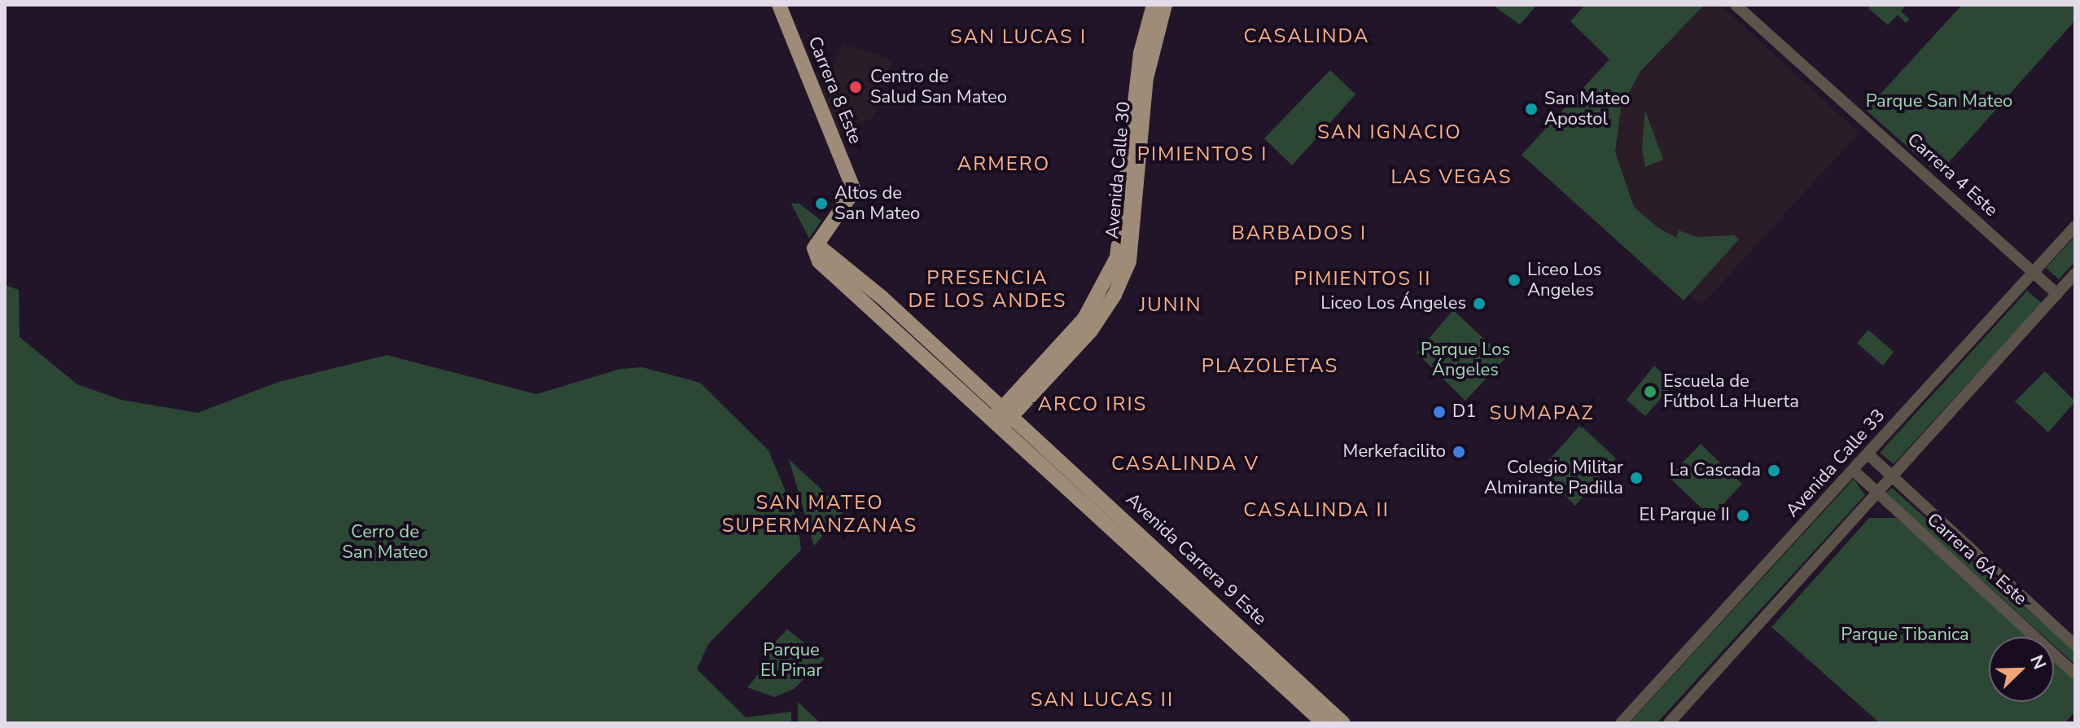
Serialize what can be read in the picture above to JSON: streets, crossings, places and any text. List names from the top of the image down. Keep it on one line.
{"streets":{"main road":["Carrera 8 Este","Avenida Calle 30","Avenida Carrera 9 Este"],"street":["Carrera 4 Este","Avenida Calle 33","Carrera 6A Este"]},"crossings":[["Carrera 8 Este","Avenida Carrera 9 Este"],["Avenida Calle 30","Avenida Carrera 9 Este"],["Carrera 4 Este","Avenida Calle 33"],["Avenida Calle 33","Carrera 6A Este"]],"districts":["CASALINDA","SAN LUCAS I","SAN IGNACIO","PIMIENTOS I","ARMERO","LAS VEGAS","BARBADOS I","PRESENCIA DE LOS ANDES","PIMIENTOS II","JUNIN","PLAZOLETAS","ARCO IRIS","SUMAPAZ","CASALINDA V","SAN MATEO SUPERMANZANAS","CASALINDA II","SAN LUCAS II"],"parks":["Parque San Mateo","Parque Los Ángeles","Cerro de San Mateo","Parque Tibanica","Parque El Pinar"],"places":["Centro de Salud San Mateo","San Mateo Apostol","Altos de San Mateo","Liceo Los Angeles","Liceo Los Ángeles","Escuela de Fútbol La Huerta","D1","Merkefacilito","La Cascada","Colegio Militar Almirante Padilla","El Parque II"],"north":"top right"}
